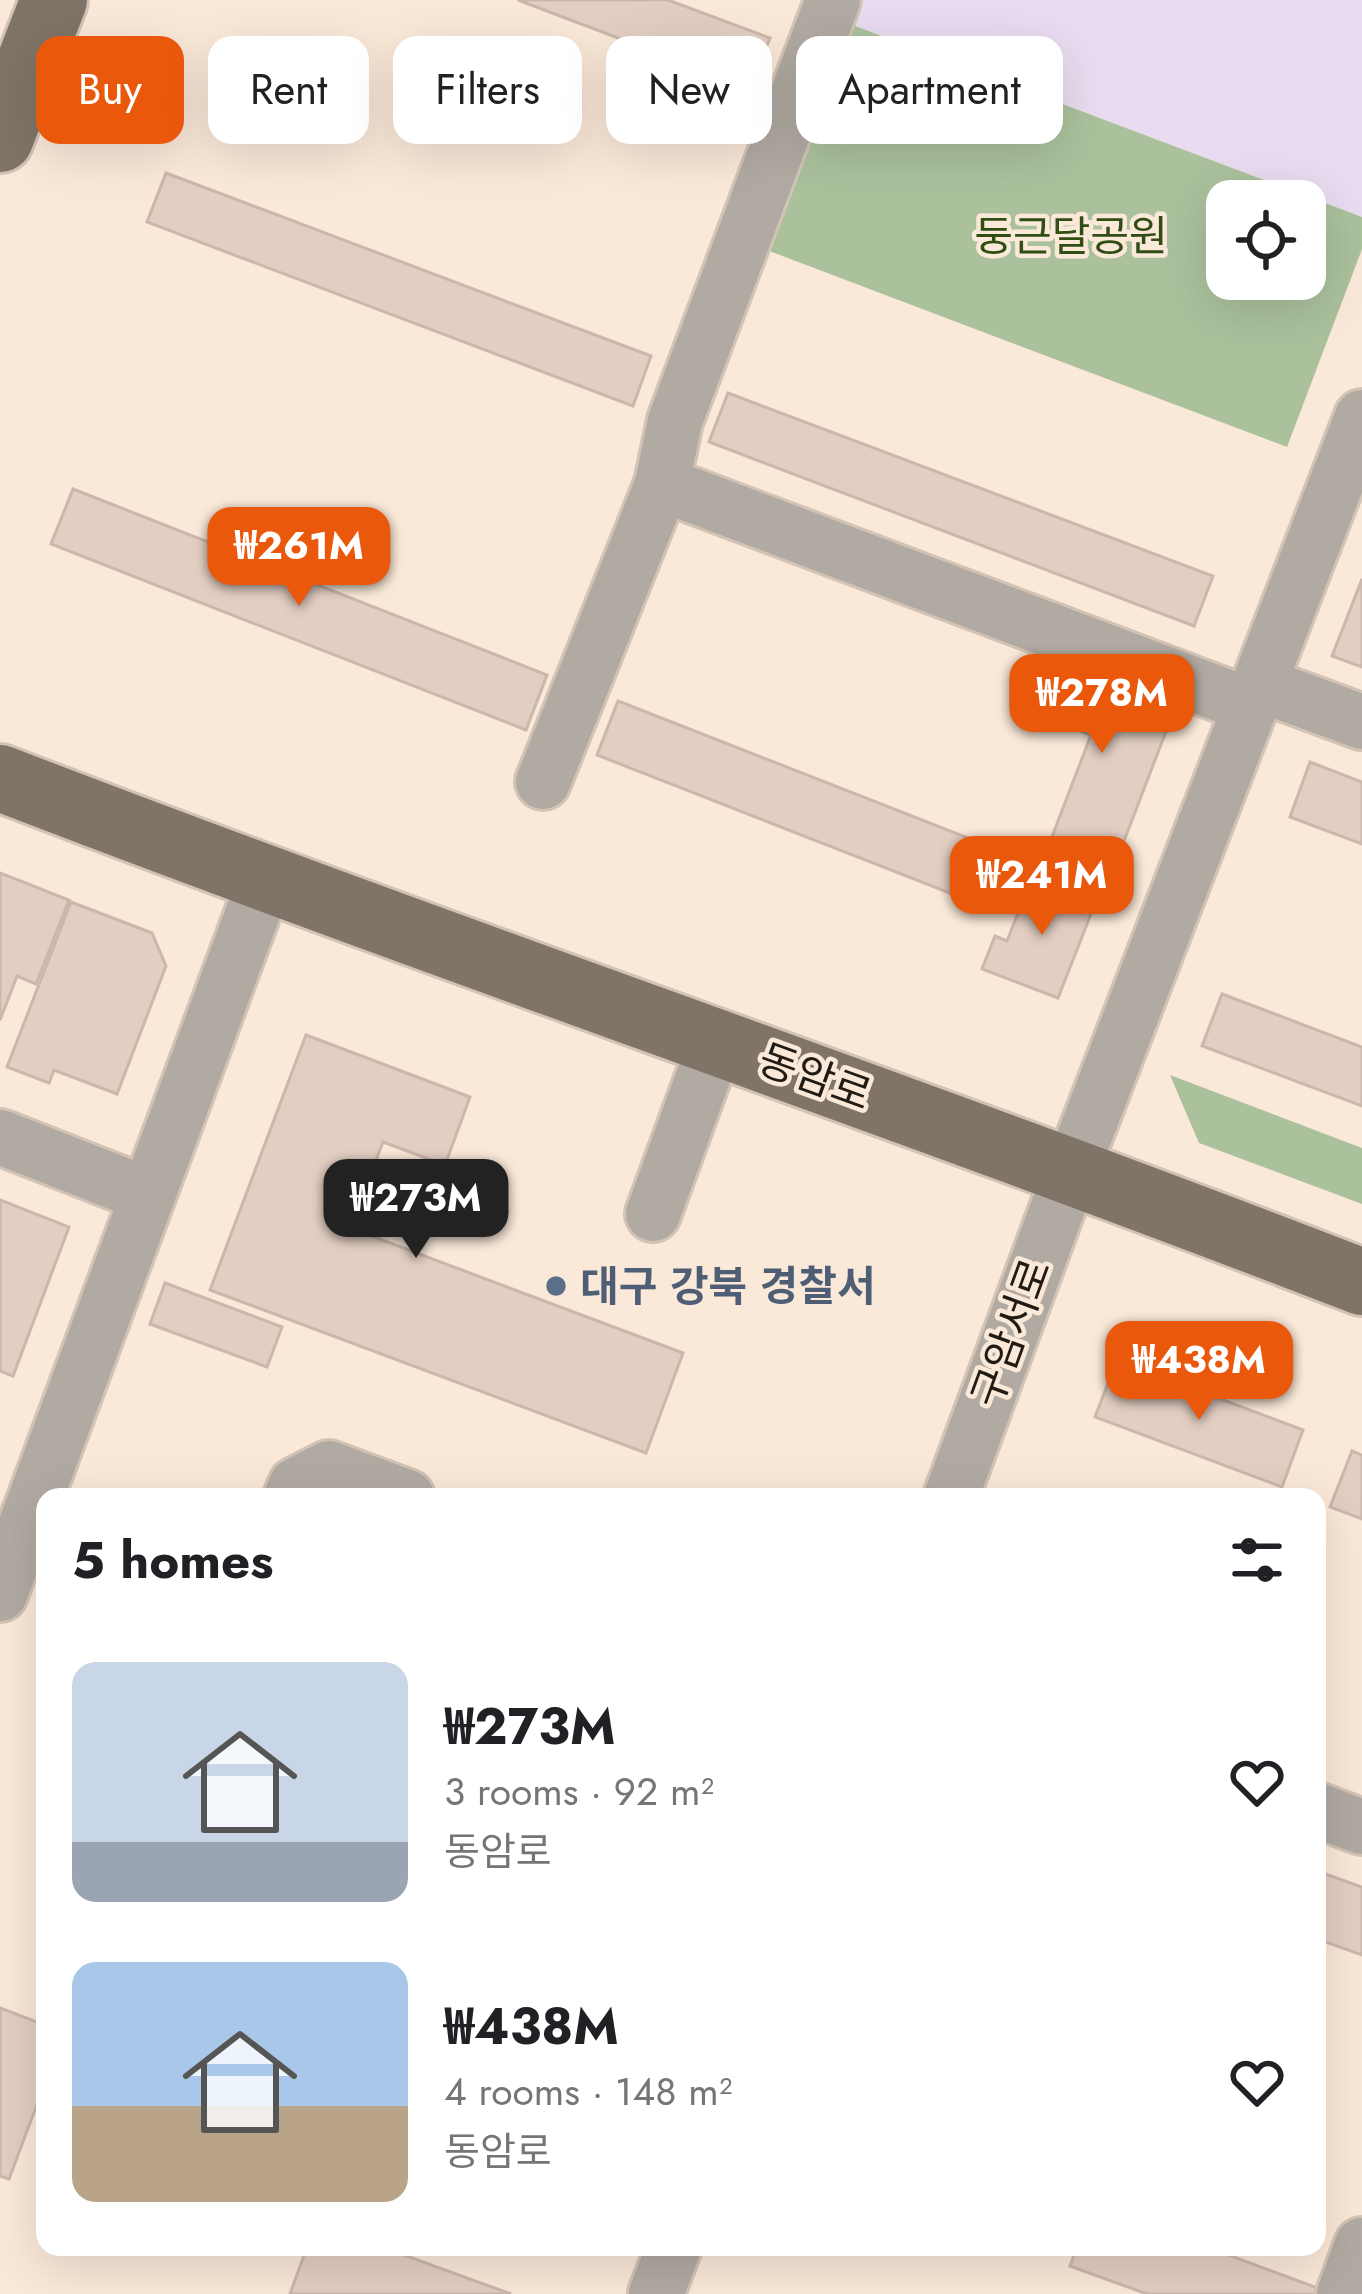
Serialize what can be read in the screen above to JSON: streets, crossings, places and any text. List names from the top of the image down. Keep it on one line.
{"streets":{"main road":["동암로"],"street":["구암서로"]},"crossings":[["동암로","구암서로"]],"parks":["둥근달공원"],"places":["대구 강북 경찰서"],"page":{"chip":["Buy","Rent","Filters","New","Apartment"],"price":["₩261M","₩278M","₩241M","₩273M","₩438M"],"heading":"5 homes","list":[{"name":"₩273M","note":"3 rooms · 92 m² · 동암로"},{"name":"₩438M","note":"4 rooms · 148 m² · 동암로"}]}}
